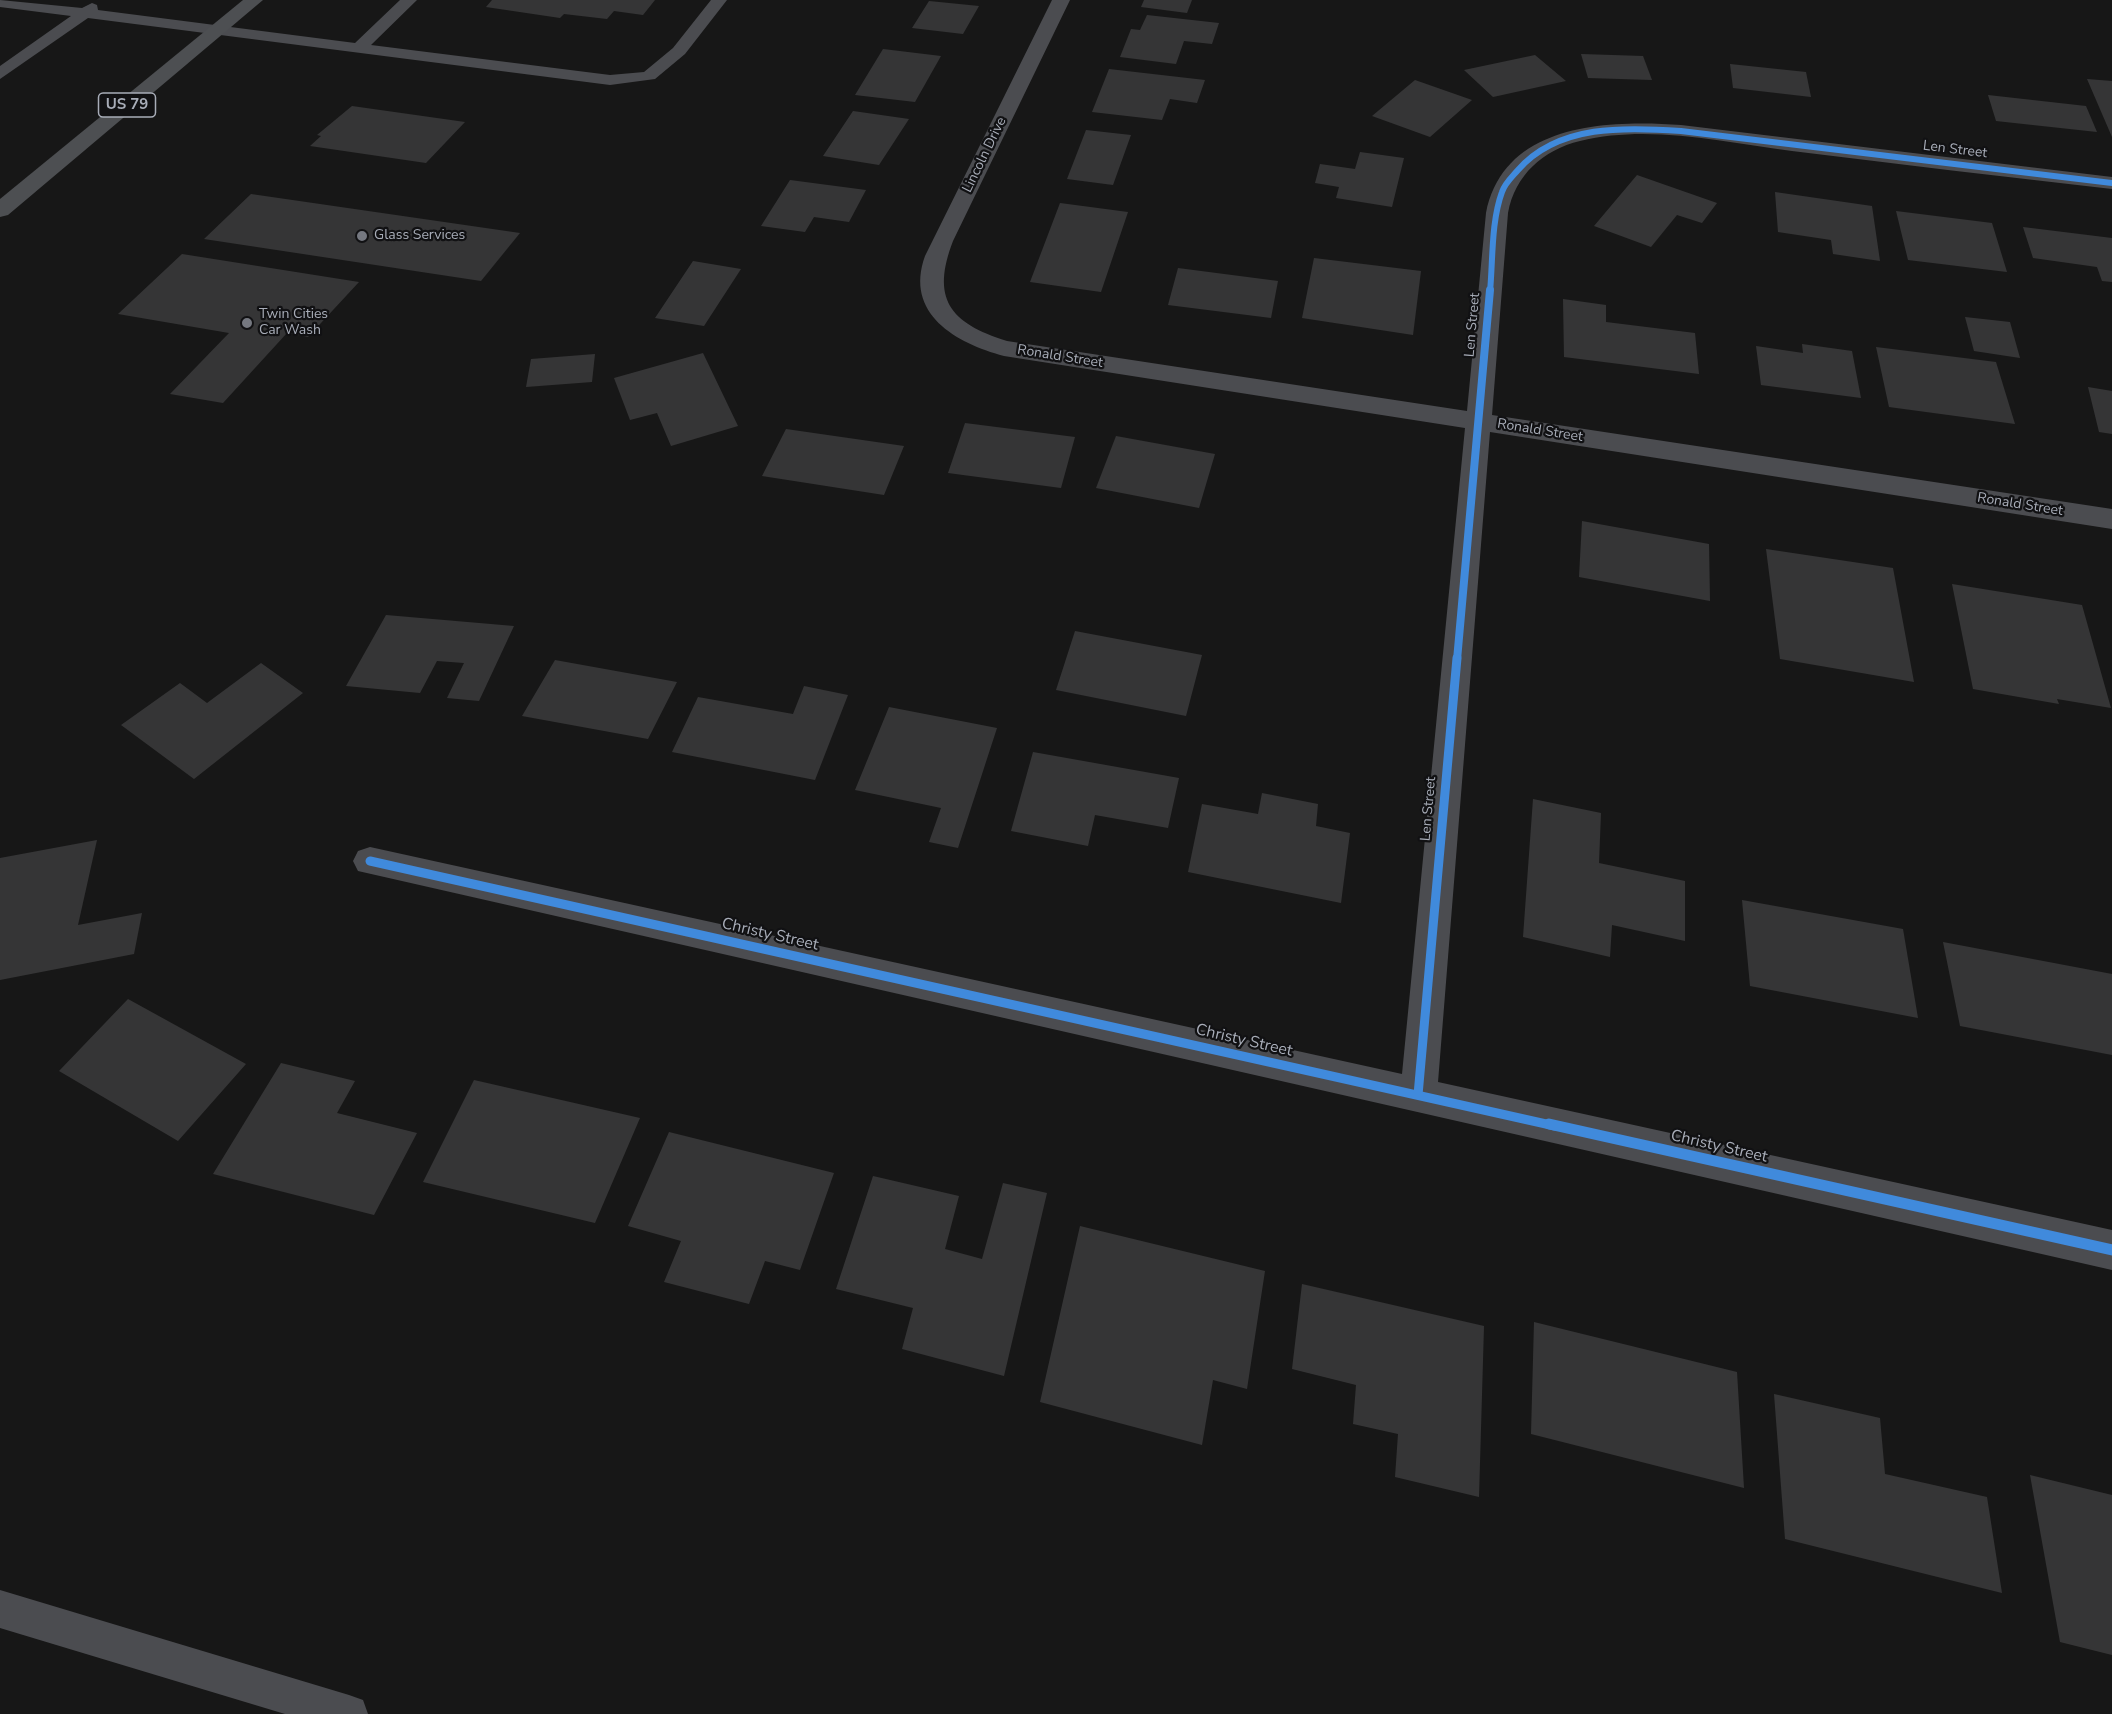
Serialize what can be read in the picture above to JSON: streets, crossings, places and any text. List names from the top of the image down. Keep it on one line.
{"streets":{"main road":["US 79"],"street":["Len Street","Lincoln Drive","Ronald Street","Christy Street"]},"crossings":[["Len Street","Ronald Street"],["Len Street","Christy Street"],["Lincoln Drive","Ronald Street"]],"places":["Glass Services","Twin Cities Car Wash"]}
